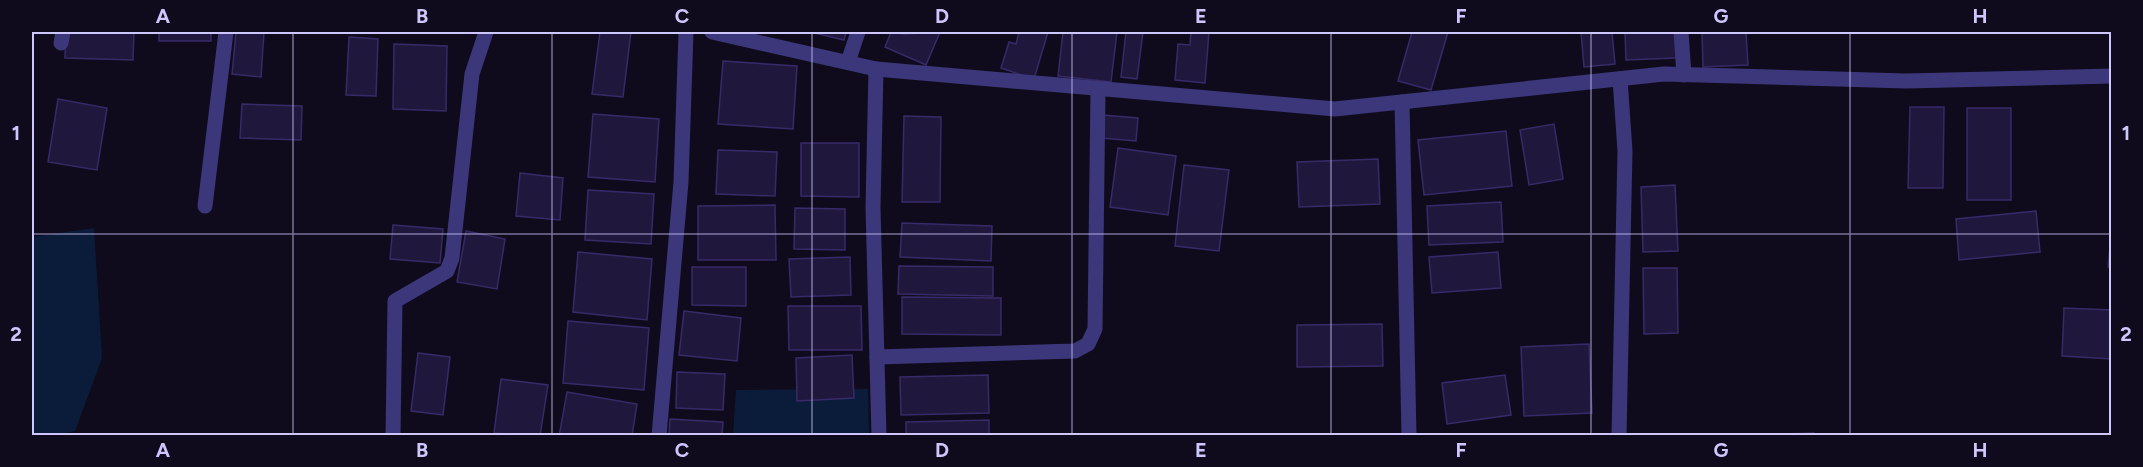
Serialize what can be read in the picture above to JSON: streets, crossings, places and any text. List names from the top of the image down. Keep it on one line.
{"grid":{"columns":["A","B","C","D","E","F","G","H"],"rows":["1","2"]}}
